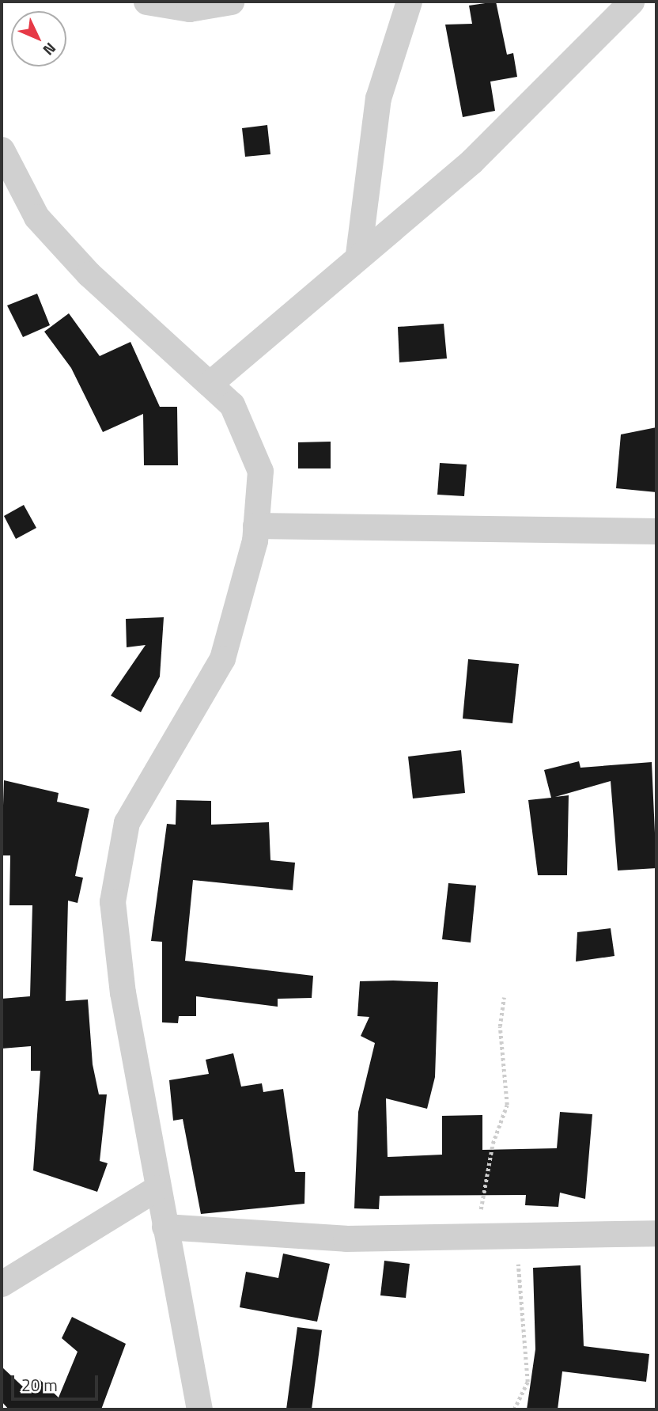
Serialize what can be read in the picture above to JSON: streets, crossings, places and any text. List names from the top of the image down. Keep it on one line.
{"scale_bar":"20 m","north":"bottom right"}
